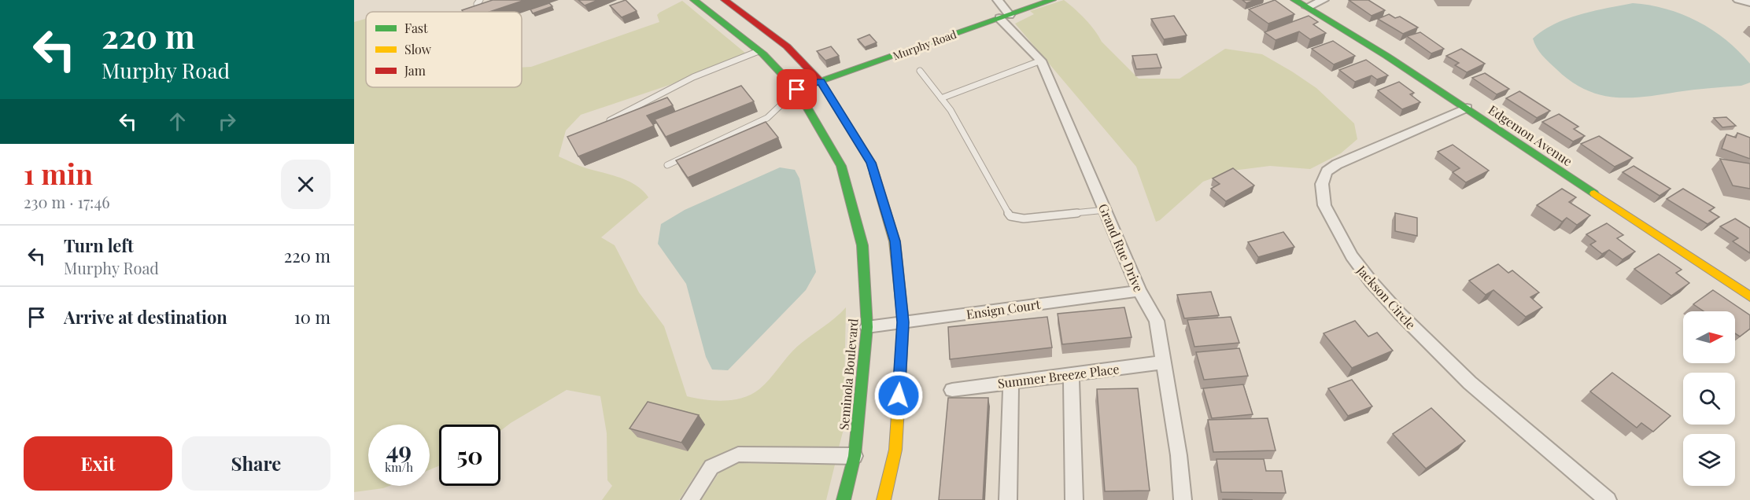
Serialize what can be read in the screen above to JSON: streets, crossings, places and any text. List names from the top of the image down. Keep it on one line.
{"streets":{"main road":["Murphy Road","Edgemon Avenue","Seminola Boulevard"],"street":["Grand Rue Drive","Jackson Circle","Ensign Court","Summer Breeze Place"]},"crossings":[["Murphy Road","Grand Rue Drive"],["Murphy Road","Seminola Boulevard"],["Edgemon Avenue","Jackson Circle"],["Grand Rue Drive","Ensign Court"],["Grand Rue Drive","Summer Breeze Place"],["Ensign Court","Seminola Boulevard"]],"legend":["Fast","Slow","Jam"],"north":"right","page":{"turn":["220 m","Murphy Road"],"heading":["1 min","230 m · 17:46"],"list":[{"name":"Turn left","note":"Murphy Road","value":"220 m"},{"name":"Arrive at destination","value":"10 m"}],"speed":"49 km/h","limit":"50","buttons":["Exit","Share"]}}
